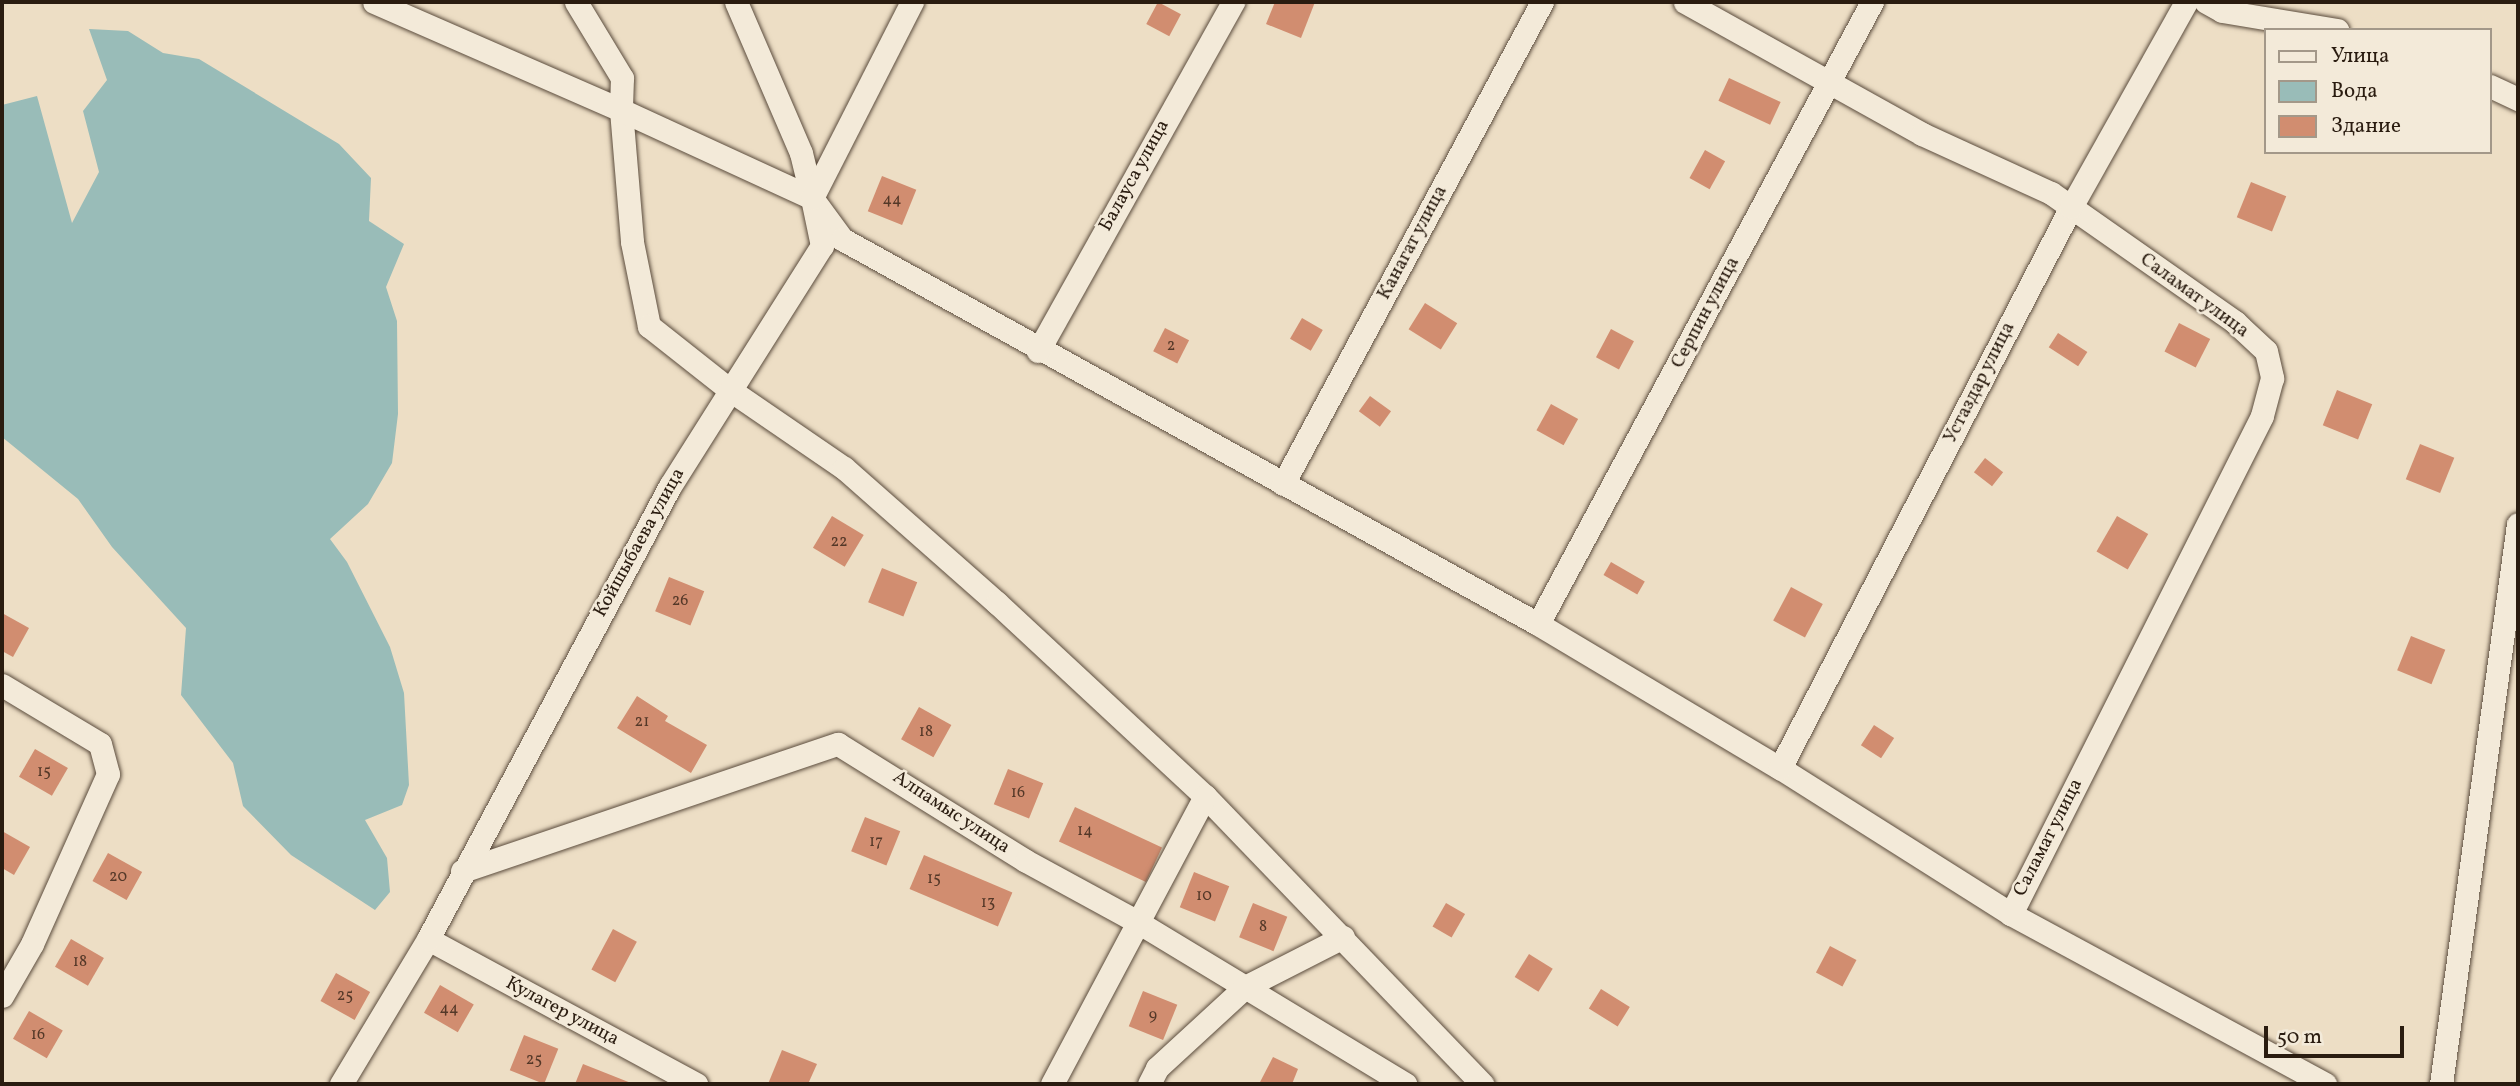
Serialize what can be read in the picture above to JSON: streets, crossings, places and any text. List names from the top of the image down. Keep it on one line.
{"streets":{"street":["Балауса улица","Канагат улица","Саламат улица","Серпин улица","Устаздар улица","Койшыбаева улица","Алпамыс улица","Кулагер улица"]},"crossings":[["Саламат улица","Серпин улица"],["Саламат улица","Устаздар улица"],["Койшыбаева улица","Алпамыс улица"],["Койшыбаева улица","Кулагер улица"]],"house_numbers":["44","2","22","26","21","18","15","16","14","17","20","15","10","13","8","18","25","44","9","16","25"],"legend":["Улица","Вода","Здание"],"scale_bar":"50 m"}
